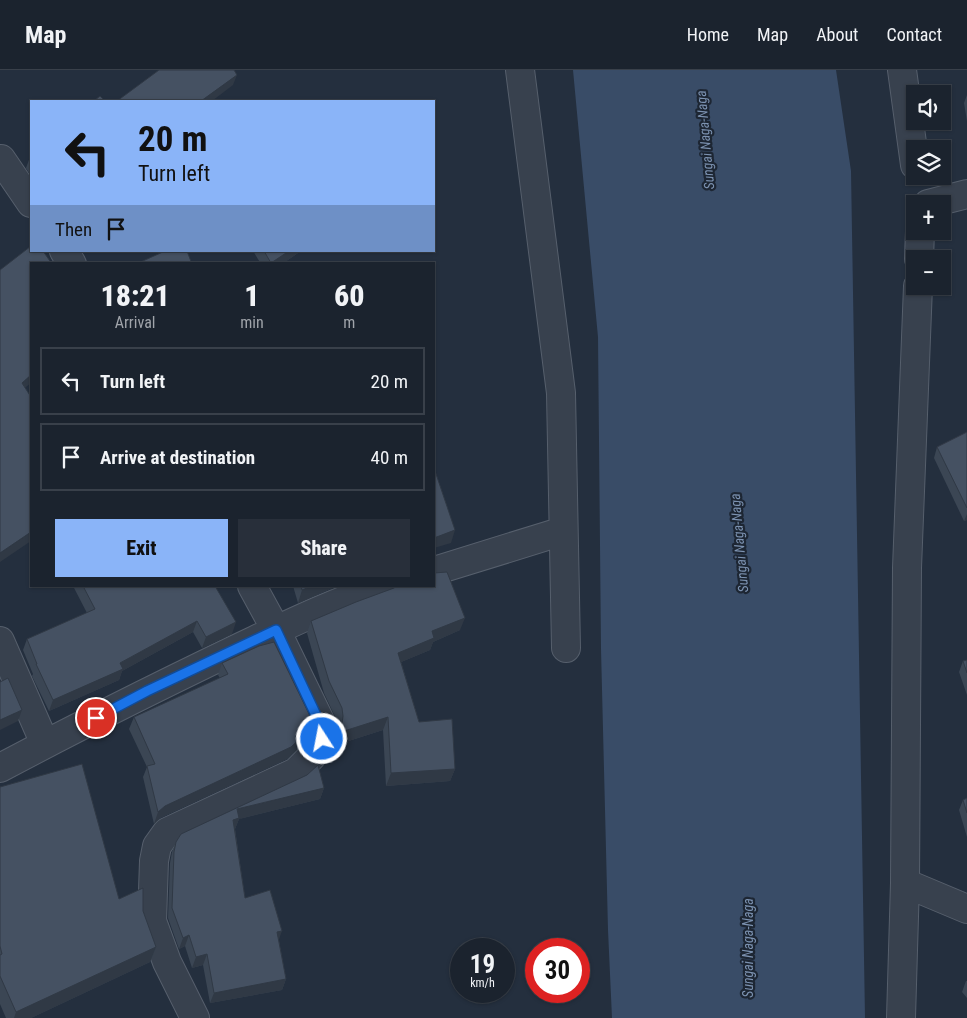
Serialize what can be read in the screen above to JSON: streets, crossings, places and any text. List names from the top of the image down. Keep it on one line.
{"water":["Sungai Naga-Naga"],"page":{"header":"Map","nav":["Home","Map","About","Contact"],"map_buttons":["+","−"],"turn":["20 m","Turn left"],"then":"Then","eta":["18:21","Arrival","1","min","60","m"],"list":[{"name":"Turn left","value":"20 m"},{"name":"Arrive at destination","value":"40 m"}],"buttons":["Exit","Share"],"speed":"19 km/h","limit":"30"}}
